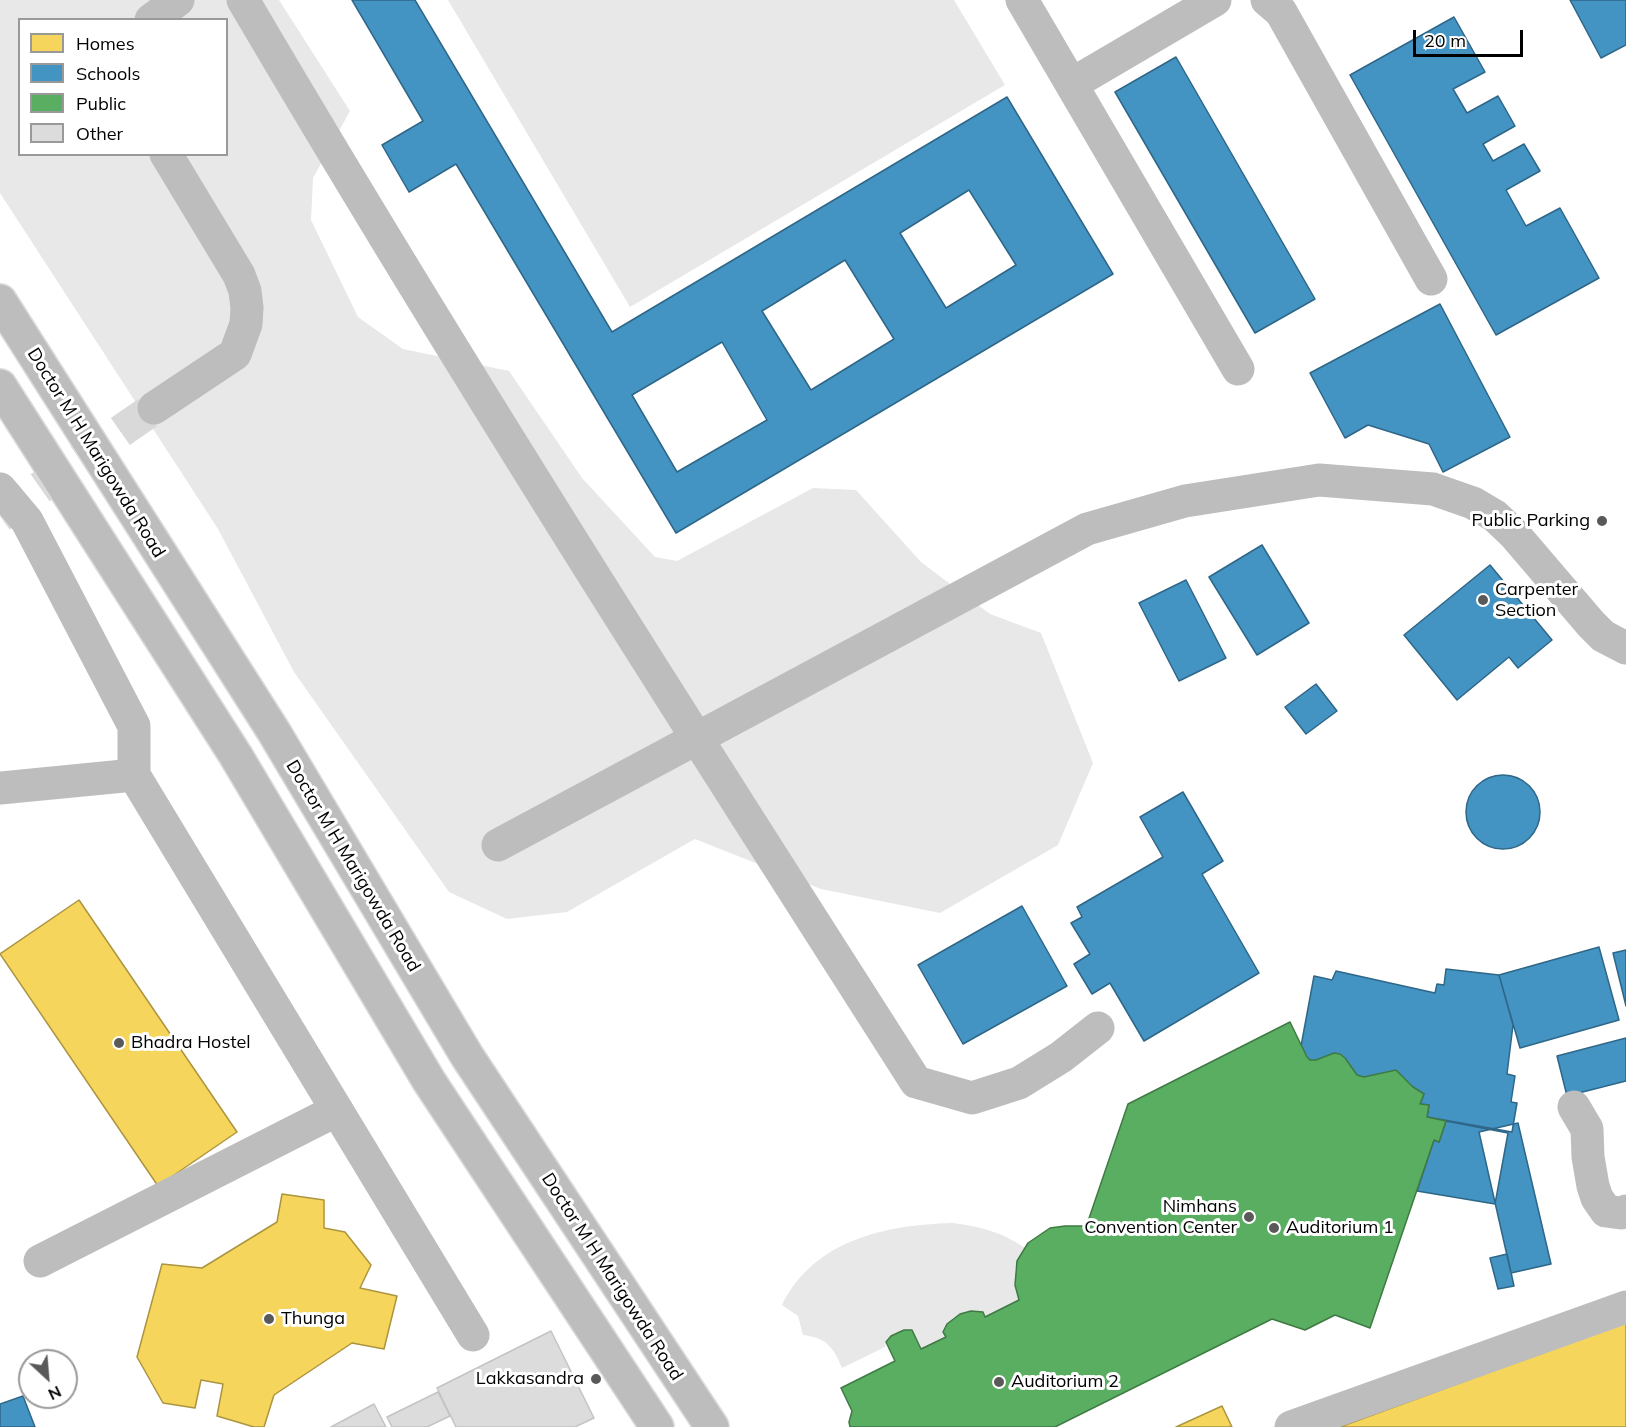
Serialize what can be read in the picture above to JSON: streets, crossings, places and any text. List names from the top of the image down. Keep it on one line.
{"streets":{"main road":["Doctor M H Marigowda Road"]},"places":["Public Parking","Carpenter Section","Bhadra Hostel","Nimhans Convention Center","Auditorium 1","Thunga","Lakkasandra","Auditorium 2"],"legend":["Homes","Schools","Public","Other"],"scale_bar":"20 m","north":"bottom right"}
